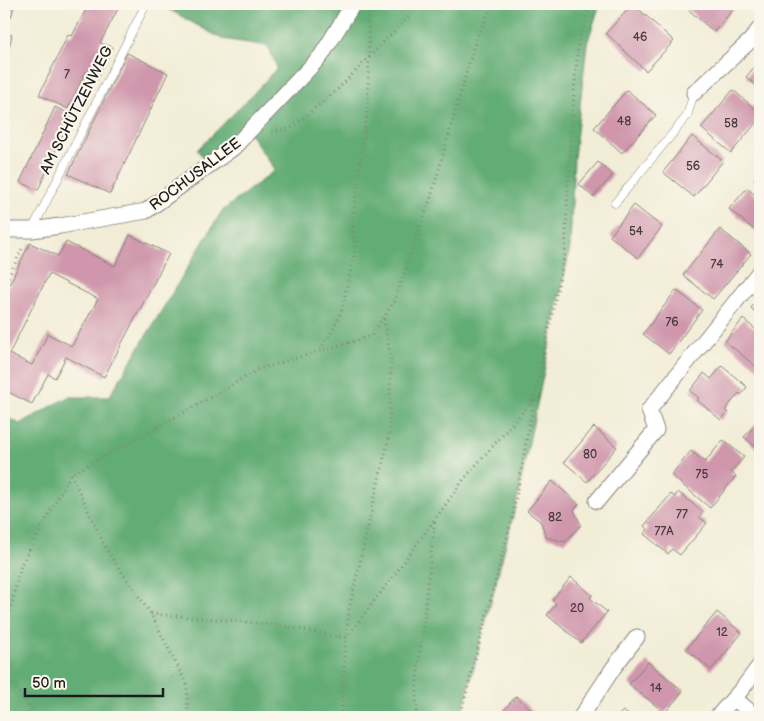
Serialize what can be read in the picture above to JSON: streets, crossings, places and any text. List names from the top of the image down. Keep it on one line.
{"streets":{"street":["ROCHUSALLEE"],"lane":["AM SCHÜTZENWEG"]},"crossings":[["AM SCHÜTZENWEG","ROCHUSALLEE"]],"house_numbers":["46","7","48","58","56","54","74","76","80","75","77","82","77A","20","12","14"],"scale_bar":"50 m"}
